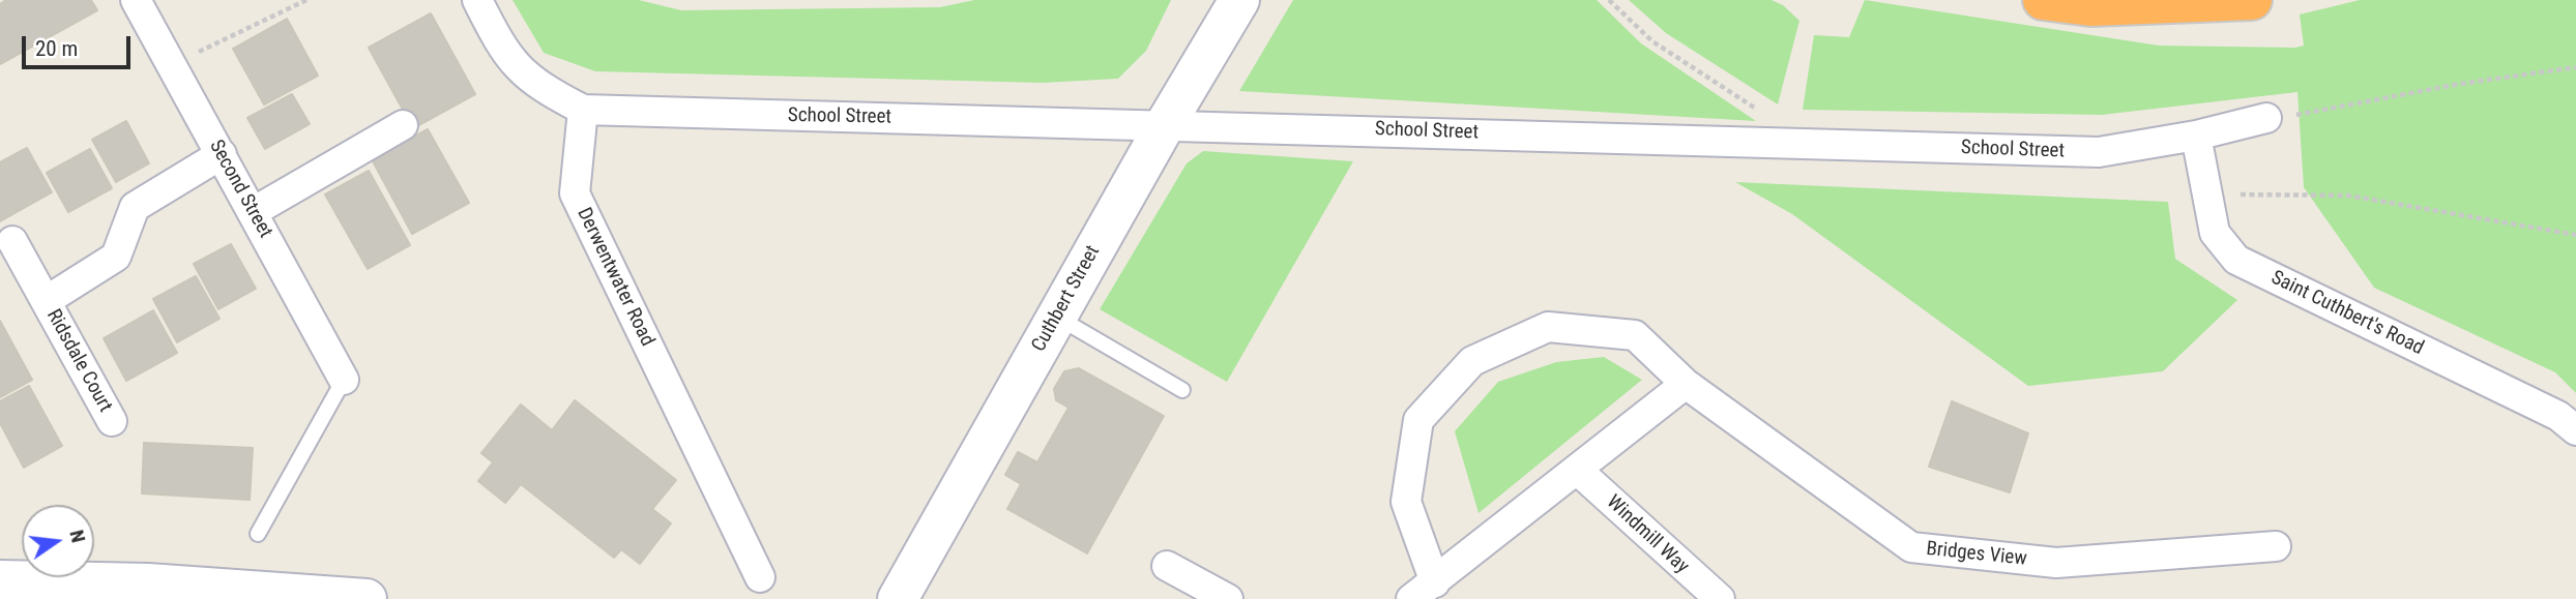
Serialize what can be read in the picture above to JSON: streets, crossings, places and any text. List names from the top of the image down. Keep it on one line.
{"streets":{"street":["School Street","Second Street","Derwentwater Road","Cuthbert Street","Saint Cuthbert's Road","Ridsdale Court","Windmill Way","Bridges View"]},"crossings":[["School Street","Derwentwater Road"],["School Street","Cuthbert Street"],["School Street","Saint Cuthbert's Road"],["Second Street","Ridsdale Court"]],"scale_bar":"20 m","north":"right"}
